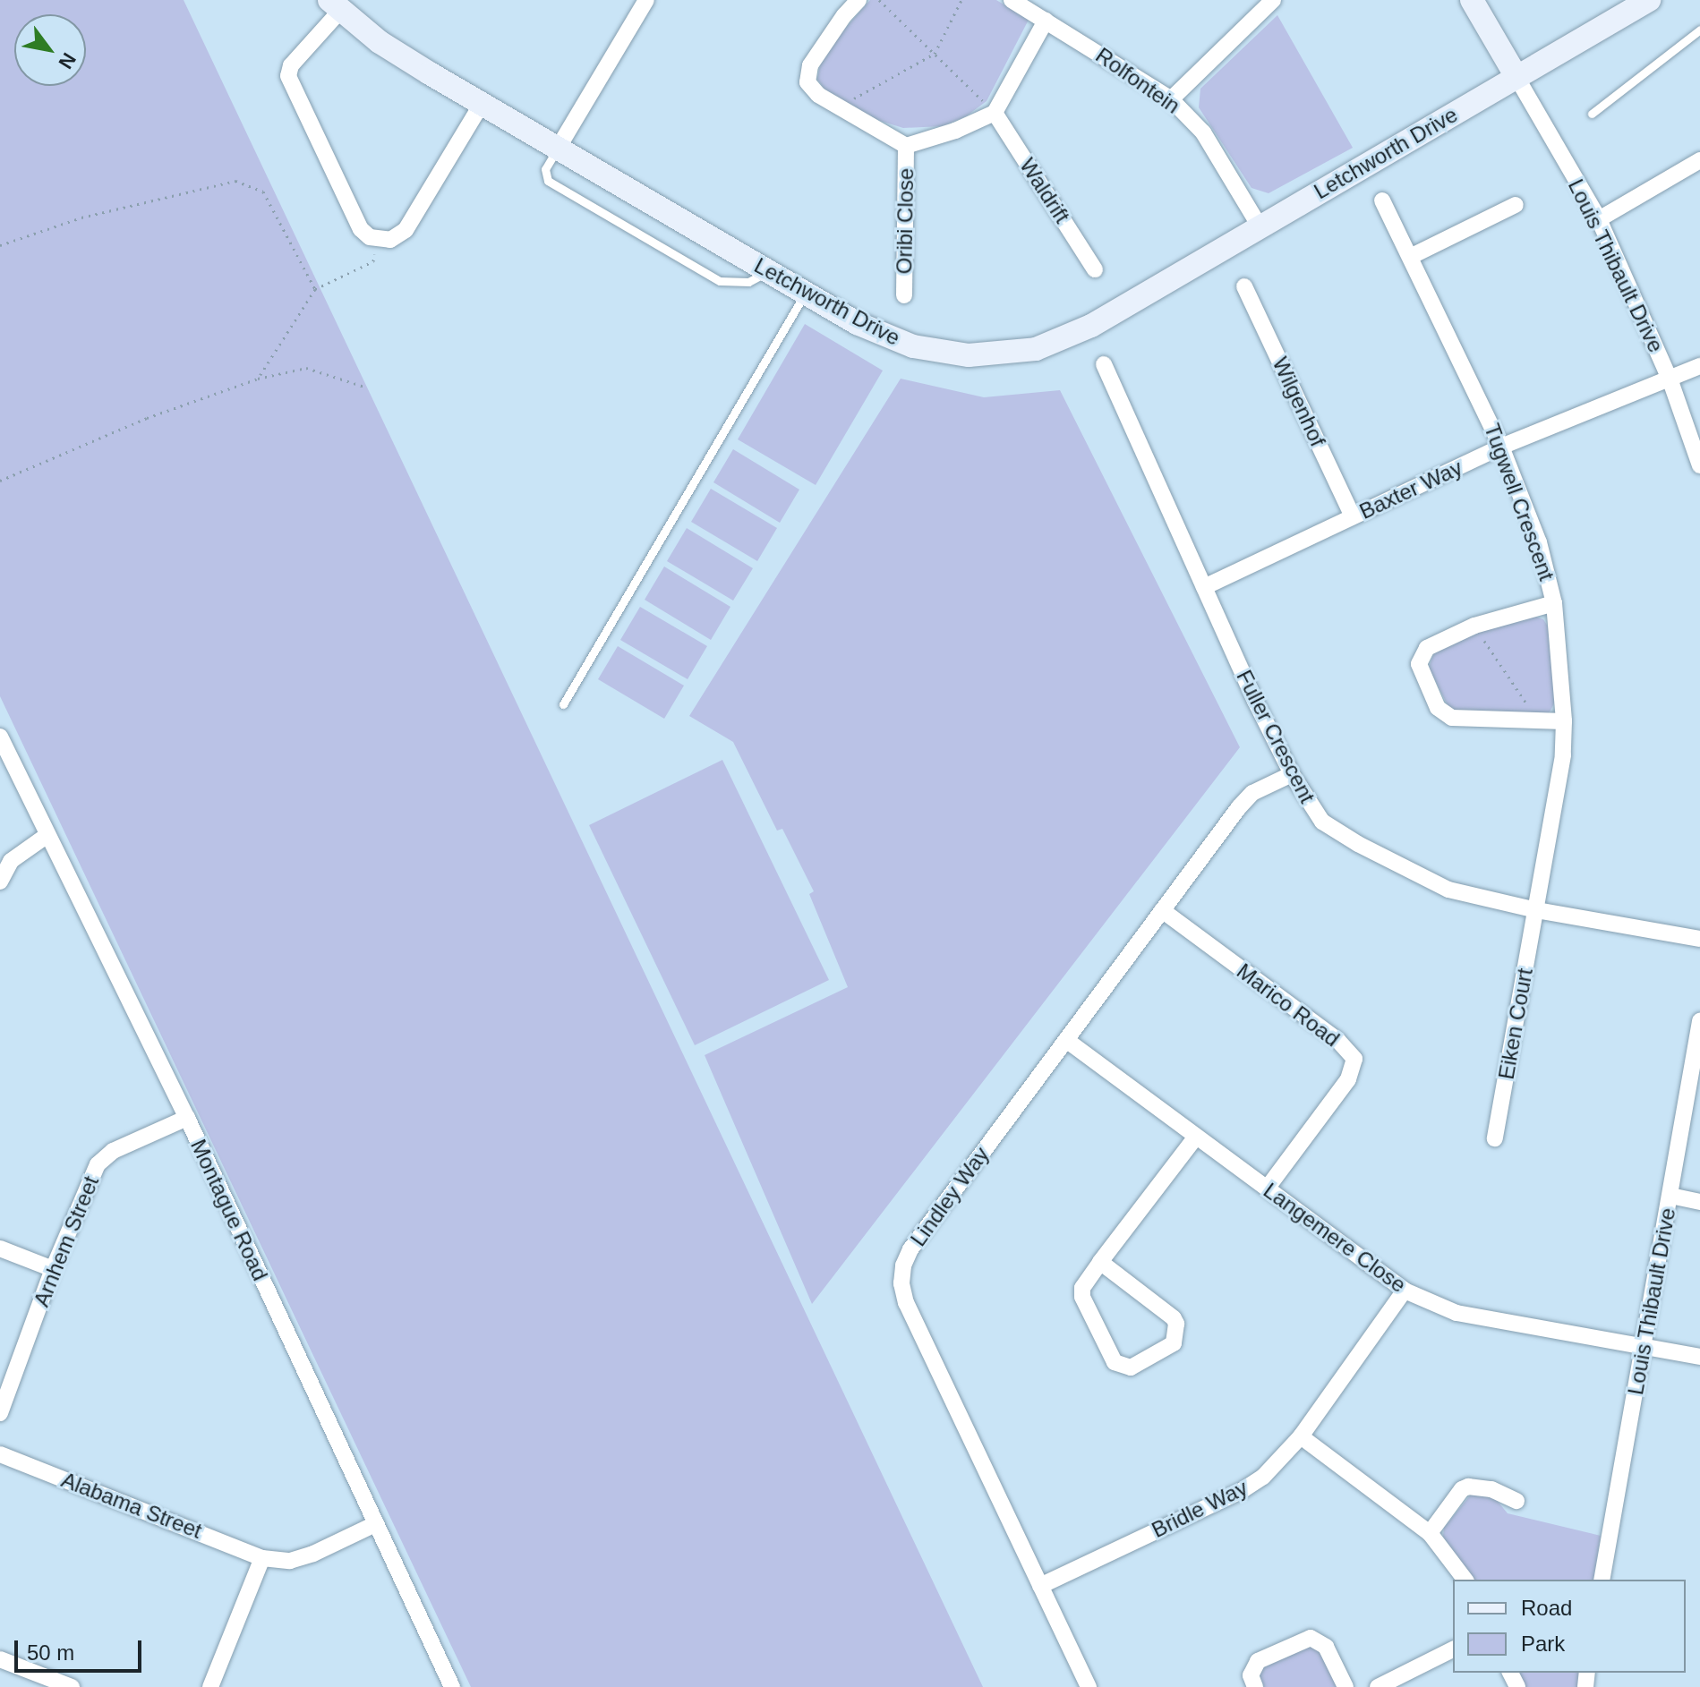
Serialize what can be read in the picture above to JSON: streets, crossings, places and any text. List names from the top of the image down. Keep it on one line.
{"streets":{"street":["Rolfontein","Letchworth Drive","Waldrift","Oribi Close","Louis Thibault Drive","Wilgenhof","Baxter Way","Tugwell Crescent","Fuller Crescent","Marico Road","Eiken Court","Lindley Way","Montague Road","Langemere Close","Arnhem Street","Alabama Street","Bridle Way"]},"crossings":[["Rolfontein","Letchworth Drive"],["Letchworth Drive","Louis Thibault Drive"],["Louis Thibault Drive","Baxter Way"],["Louis Thibault Drive","Langemere Close"],["Wilgenhof","Baxter Way"],["Baxter Way","Tugwell Crescent"],["Baxter Way","Fuller Crescent"],["Tugwell Crescent","Fuller Crescent"],["Tugwell Crescent","Eiken Court"],["Fuller Crescent","Eiken Court"],["Fuller Crescent","Lindley Way"],["Marico Road","Lindley Way"],["Marico Road","Langemere Close"],["Lindley Way","Langemere Close"],["Lindley Way","Bridle Way"],["Montague Road","Arnhem Street"],["Langemere Close","Bridle Way"]],"legend":["Road","Park"],"scale_bar":"50 m","north":"bottom right"}
